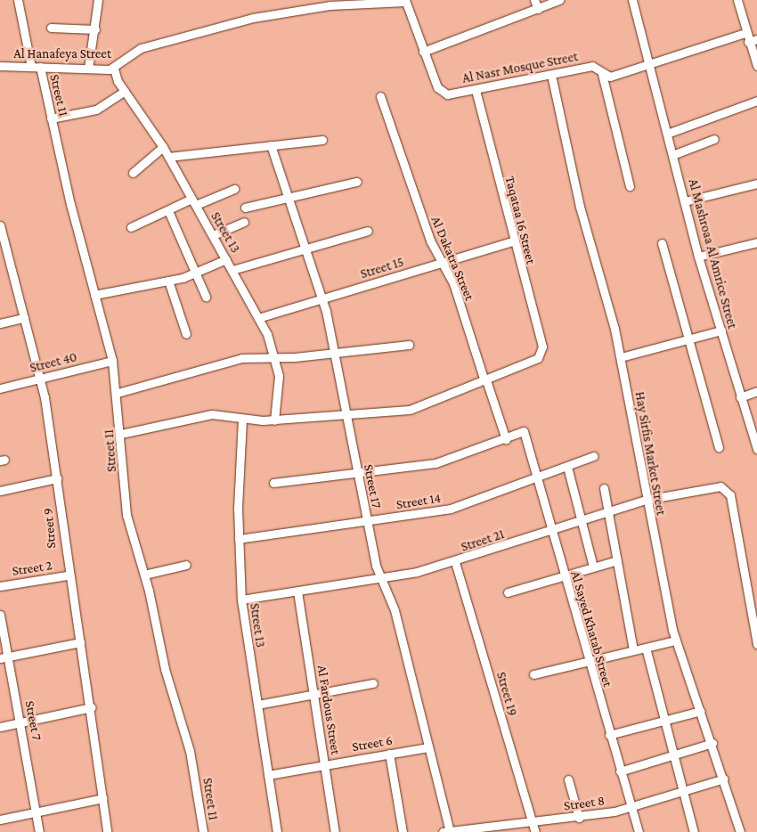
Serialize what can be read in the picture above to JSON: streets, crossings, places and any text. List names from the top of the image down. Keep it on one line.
{"streets":{"street":["Al Hanafeya Street","Al Nasr Mosque Street","Street 11","Taqataa 16 Street","Street 13","Al Mashroaa Al Amrice Street","Al Dakatra Street","Street 15","Street 40","Hay Sirfis Market Street","Street 17","Street 14","Street 9","Street 21","Street 2","Al Sayed Khatab Street","Street 19","Al Fardous Street","Street 7","Street 6","Street 8"]},"crossings":[["Al Hanafeya Street","Al Nasr Mosque Street"],["Al Hanafeya Street","Street 11"],["Al Hanafeya Street","Street 13"],["Al Nasr Mosque Street","Taqataa 16 Street"],["Al Nasr Mosque Street","Al Mashroaa Al Amrice Street"],["Al Nasr Mosque Street","Hay Sirfis Market Street"],["Street 11","Street 40"],["Taqataa 16 Street","Al Dakatra Street"],["Taqataa 16 Street","Street 15"],["Street 13","Street 15"],["Street 13","Street 14"],["Street 13","Street 21"],["Street 13","Street 6"],["Al Dakatra Street","Street 15"],["Al Dakatra Street","Al Sayed Khatab Street"],["Street 15","Street 17"],["Street 40","Street 9"],["Hay Sirfis Market Street","Street 21"],["Hay Sirfis Market Street","Street 8"],["Street 17","Street 14"],["Street 17","Street 21"],["Street 17","Street 6"],["Street 17","Street 8"],["Street 14","Al Sayed Khatab Street"],["Street 9","Street 2"],["Street 21","Al Sayed Khatab Street"],["Street 21","Street 19"],["Street 21","Al Fardous Street"],["Al Sayed Khatab Street","Street 8"],["Street 19","Street 8"],["Al Fardous Street","Street 6"]]}
